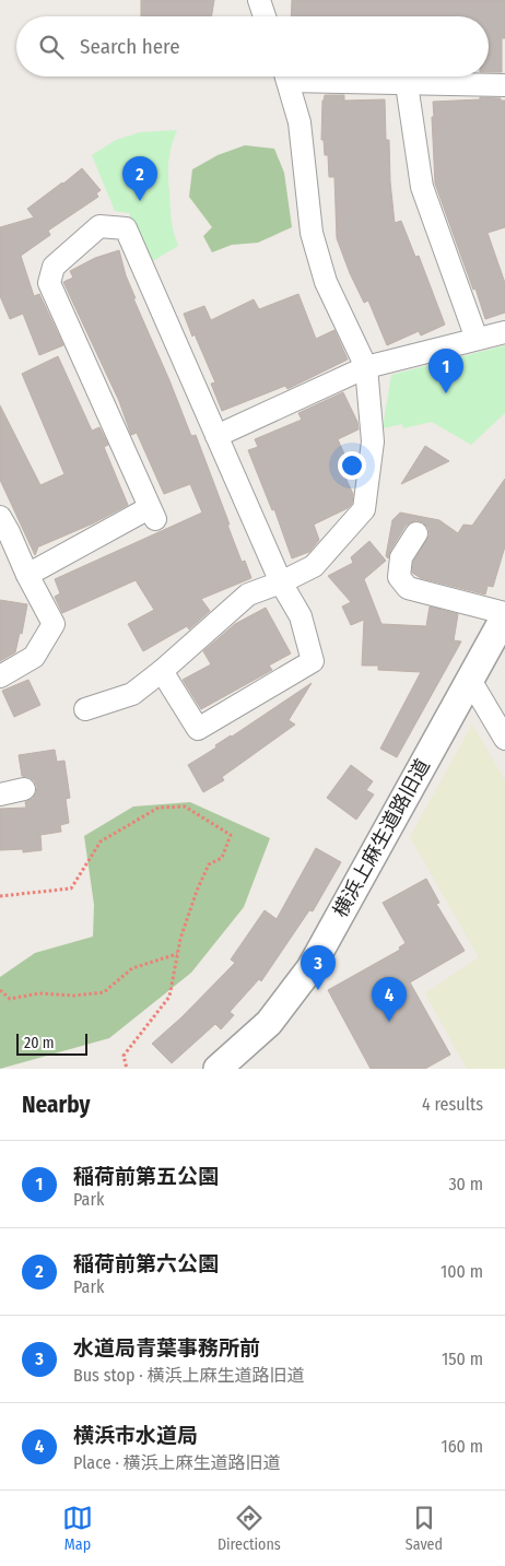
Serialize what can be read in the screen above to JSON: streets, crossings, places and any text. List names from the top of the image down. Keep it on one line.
{"streets":{"street":["横浜上麻生道路旧道"]},"scale_bar":"20 m","page":{"search":"Search here","pins":["2","1","3","4"],"scale":"20 m","heading":["Nearby","4 results"],"list":[{"mark":"1","name":"稲荷前第五公園","note":"Park","value":"30 m"},{"mark":"2","name":"稲荷前第六公園","note":"Park","value":"100 m"},{"mark":"3","name":"水道局青葉事務所前","note":"Bus stop · 横浜上麻生道路旧道","value":"150 m"},{"mark":"4","name":"横浜市水道局","note":"Place · 横浜上麻生道路旧道","value":"160 m"}],"nav":["Map","Directions","Saved"]}}
